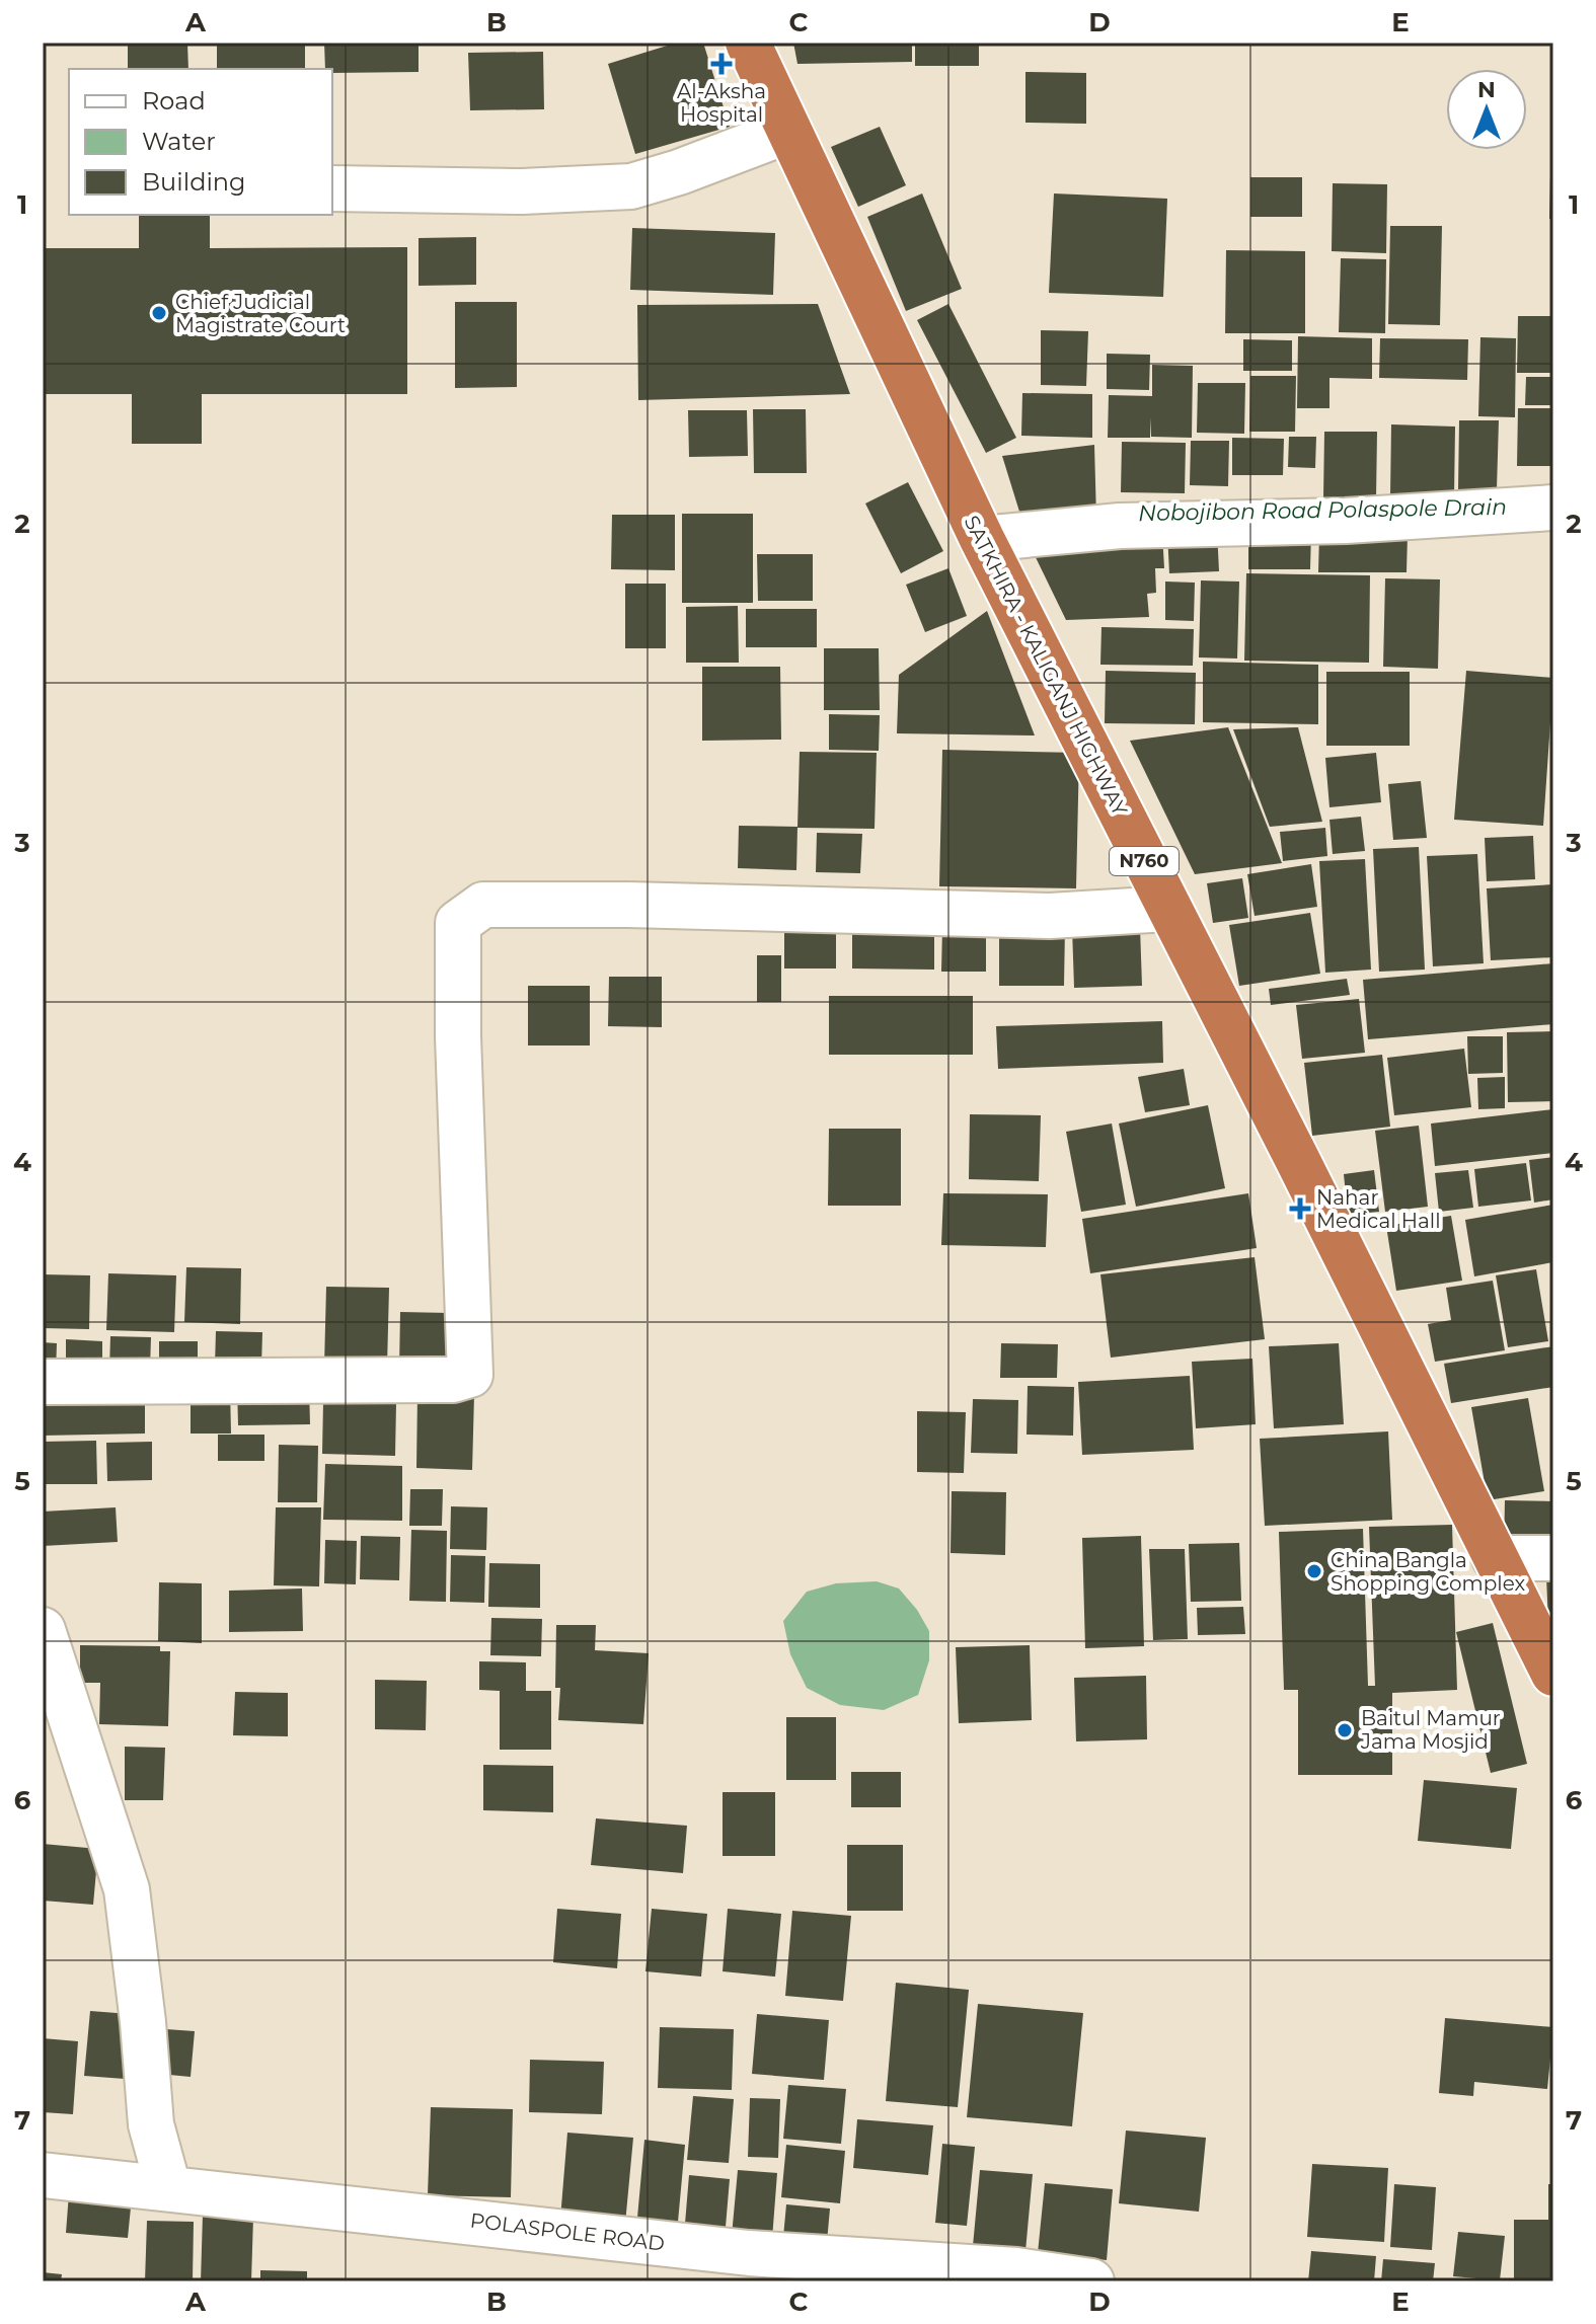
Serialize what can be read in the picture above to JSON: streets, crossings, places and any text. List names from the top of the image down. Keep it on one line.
{"streets":{"highway":["SATKHIRA - KALIGANJ HIGHWAY","N760"],"street":["POLASPOLE ROAD"]},"water":["Nobojibon Road Polaspole Drain"],"places":{"health":["Al-Aksha Hospital","Nahar Medical Hall"],"other":["Chief Judicial Magistrate Court","China Bangla Shopping Complex","Baitul Mamur Jama Mosjid"]},"legend":["Road","Water","Building"],"north":"top","grid":{"columns":["A","B","C","D","E"],"rows":["1","2","3","4","5","6","7"]}}
